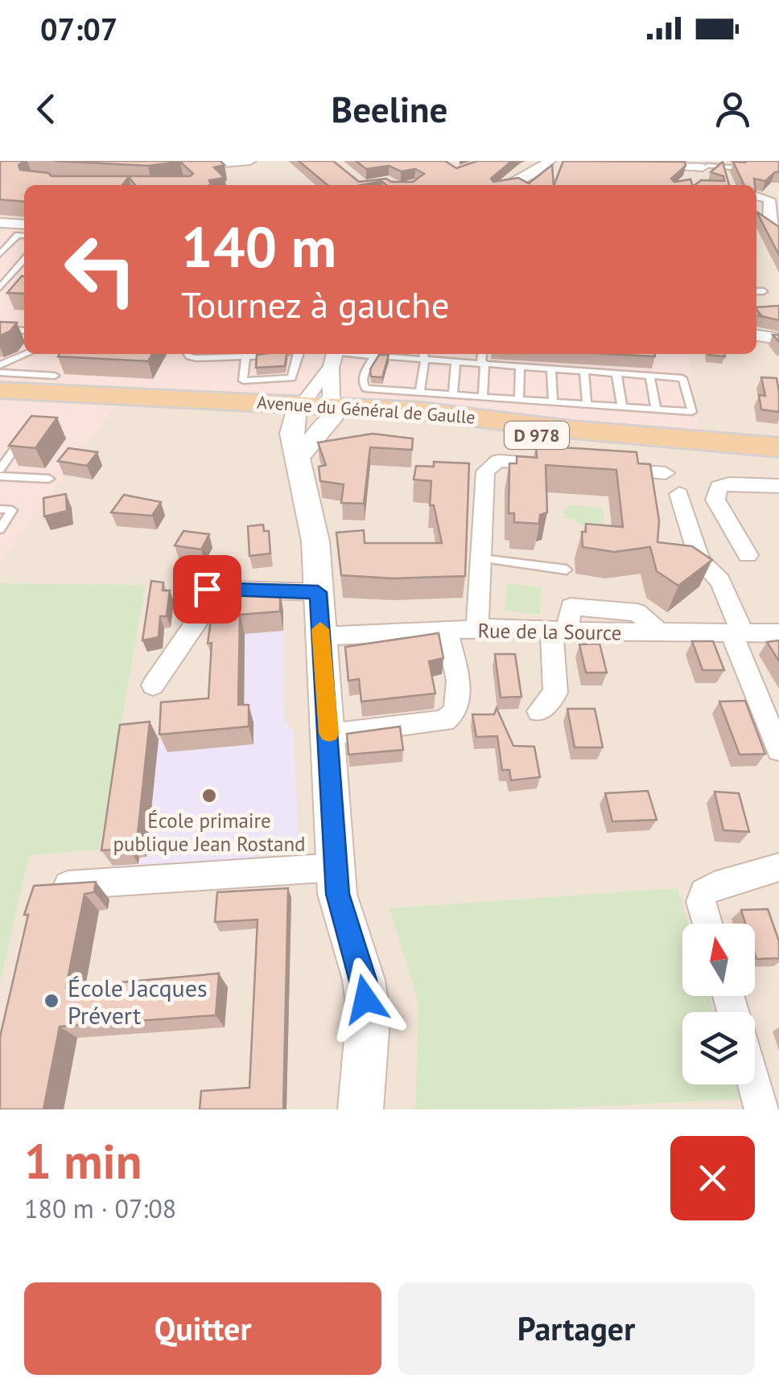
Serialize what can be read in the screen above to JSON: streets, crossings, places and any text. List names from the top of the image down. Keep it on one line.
{"streets":{"main road":["Avenue du Général de Gaulle","D 978"],"street":["Rue de la Source"]},"places":["École primaire publique Jean Rostand","École Jacques Prévert"],"north":"top","page":{"status":"07:07","header":"Beeline","turn":["140 m","Tournez à gauche"],"heading":["1 min","180 m · 07:08"],"buttons":["Quitter","Partager"]}}
